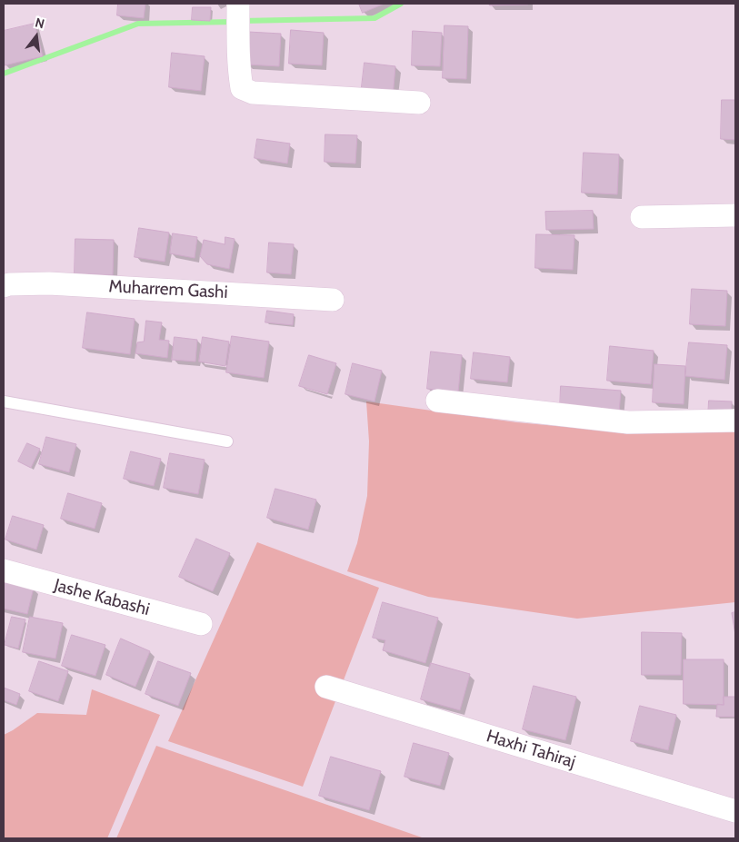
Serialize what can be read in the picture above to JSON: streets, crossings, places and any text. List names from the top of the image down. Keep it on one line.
{"streets":{"street":["Muharrem Gashi","Jashe Kabashi","Haxhi Tahiraj"]},"north":"top"}
